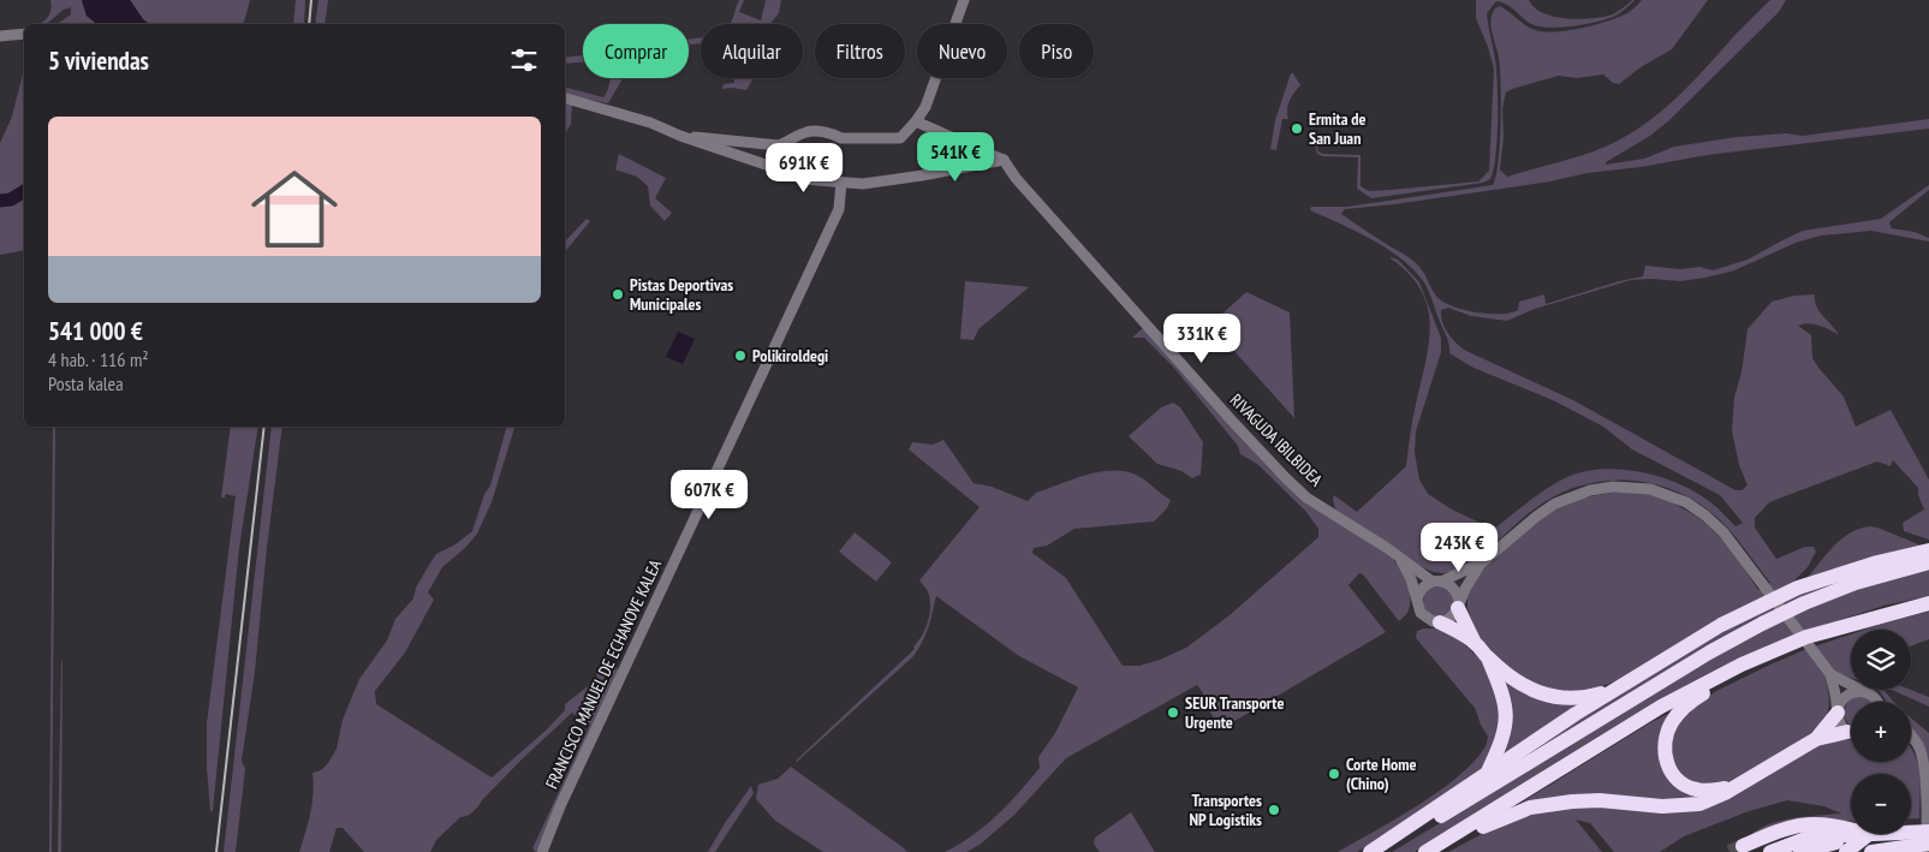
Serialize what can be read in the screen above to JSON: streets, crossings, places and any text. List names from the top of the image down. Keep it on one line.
{"streets":{"street":["RIVAGUDA IBILBIDEA","FRANCISCO MANUEL DE ECHANOVE KALEA"]},"places":["Ermita de San Juan","Pistas Deportivas Municipales","Polikiroldegi","SEUR Transporte Urgente","Corte Home (Chino)","Transportes NP Logistiks"],"page":{"chip":["Comprar","Alquilar","Filtros","Nuevo","Piso"],"heading":"5 viviendas","list":[{"name":"541 000 €","note":"4 hab. · 116 m² · Posta kalea"}],"price":["541K €","691K €","331K €","607K €","243K €"],"map_buttons":["+","−"]}}
